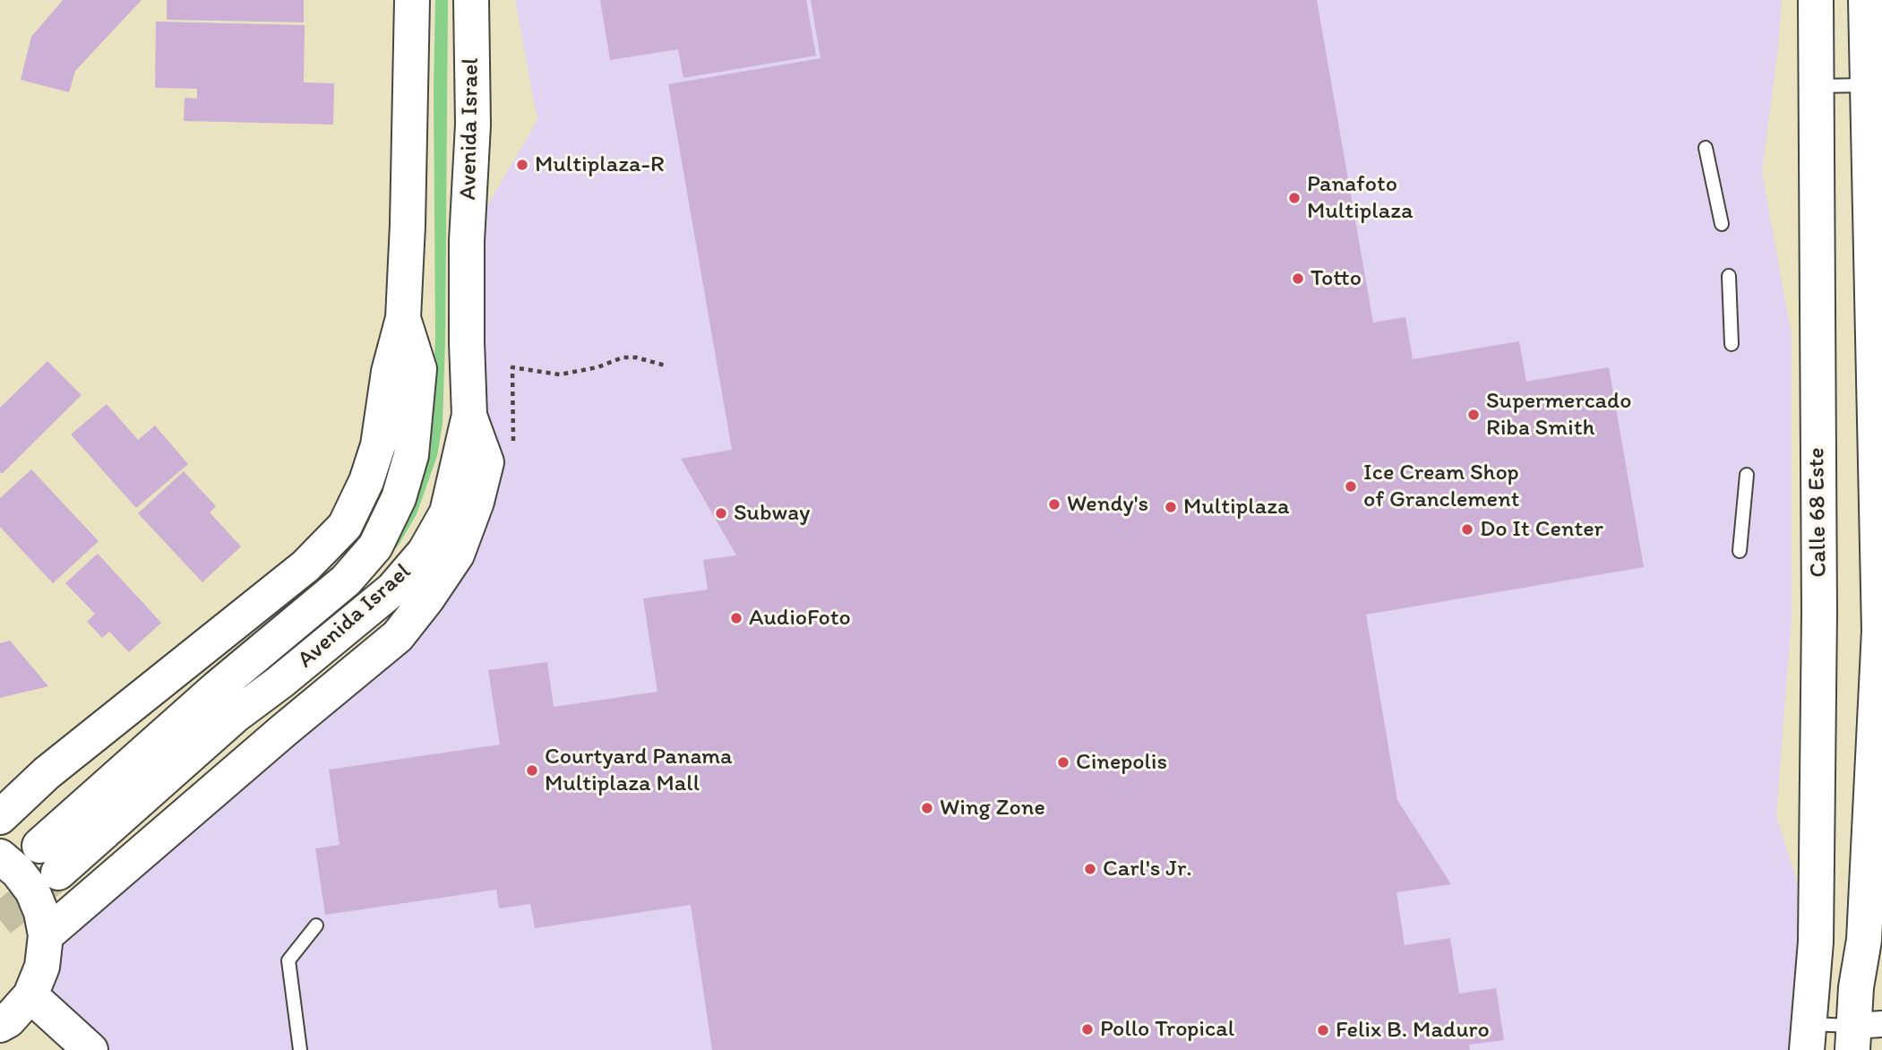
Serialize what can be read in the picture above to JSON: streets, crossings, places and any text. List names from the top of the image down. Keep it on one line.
{"streets":{"main road":["Avenida Israel","Calle 68 Este"]},"places":["Multiplaza-R","Panafoto Multiplaza","Totto","Supermercado Riba Smith","Ice Cream Shop of Granclement","Wendy's","Multiplaza","Subway","Do It Center","AudioFoto","Cinepolis","Courtyard Panama Multiplaza Mall","Wing Zone","Carl's Jr.","Pollo Tropical","Felix B. Maduro"]}
